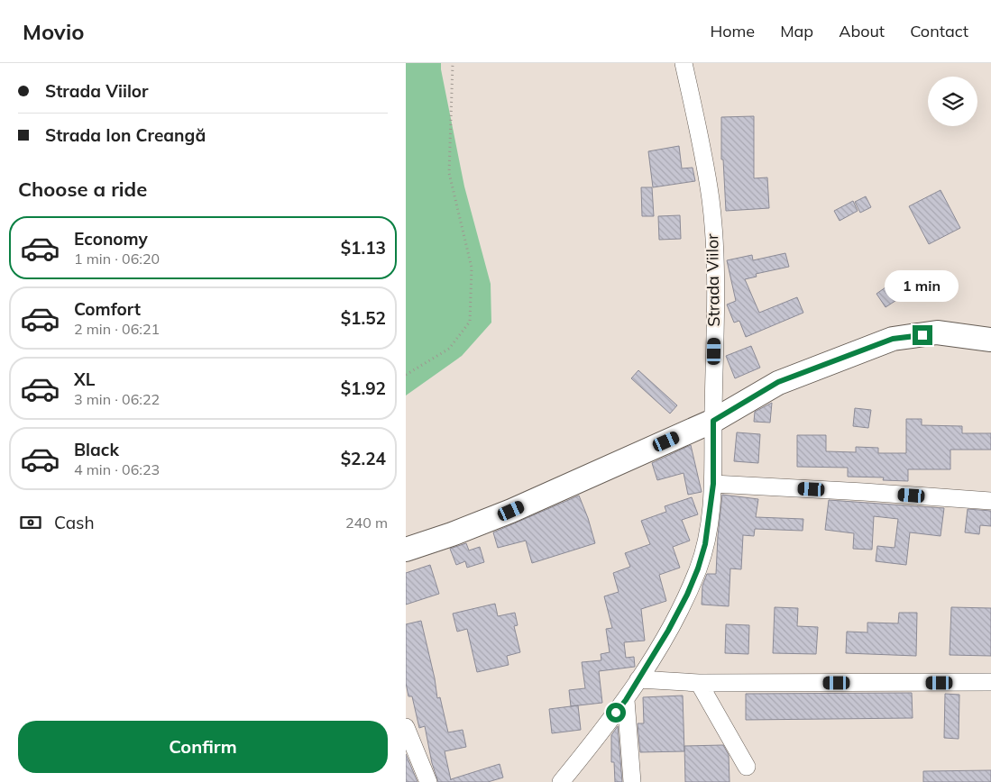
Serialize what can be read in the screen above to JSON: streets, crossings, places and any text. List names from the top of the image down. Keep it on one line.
{"streets":{"street":["Strada Viilor"]},"page":{"header":"Movio","nav":["Home","Map","About","Contact"],"banner":["Strada Viilor","Strada Ion Creangă"],"heading":"Choose a ride","list":[{"name":"Economy","note":"1 min · 06:20","value":"$1.13"},{"name":"Comfort","note":"2 min · 06:21","value":"$1.52"},{"name":"XL","note":"3 min · 06:22","value":"$1.92"},{"name":"Black","note":"4 min · 06:23","value":"$2.24"}],"bubble":"1 min","pay":["Cash","240 m"],"buttons":"Confirm"}}
